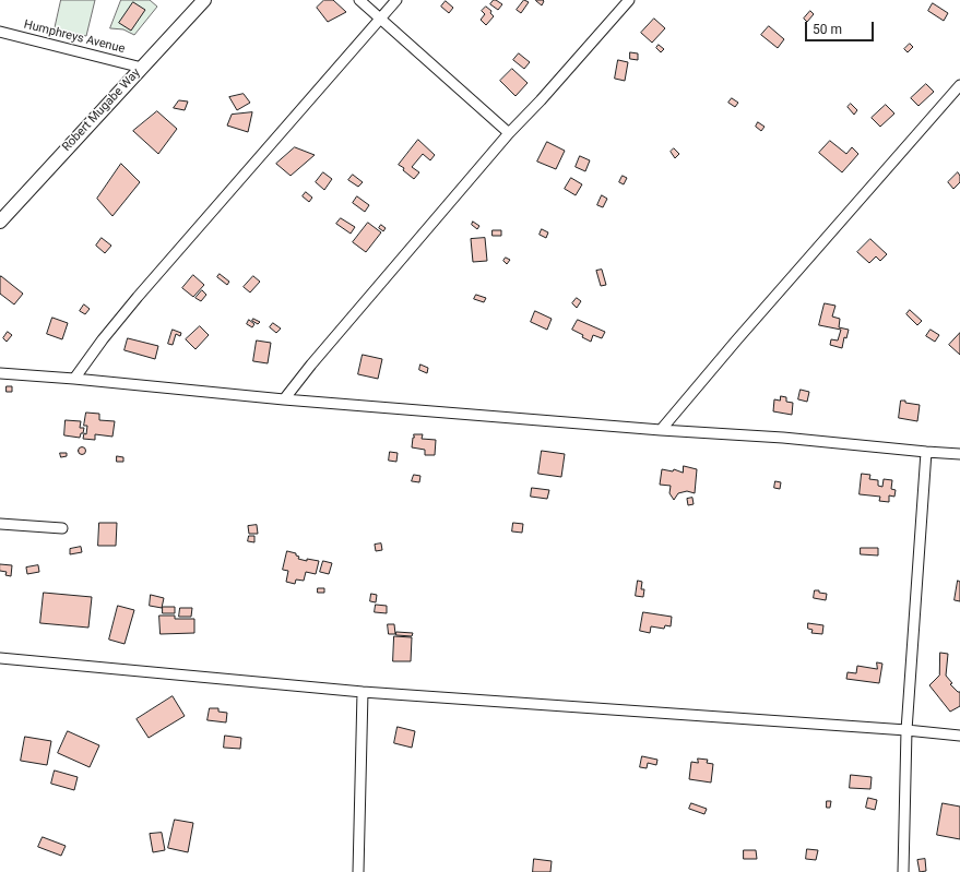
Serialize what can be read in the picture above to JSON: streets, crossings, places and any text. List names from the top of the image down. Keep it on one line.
{"streets":{"main road":["Robert Mugabe Way"],"street":["Humphreys Avenue"]},"crossings":[["Humphreys Avenue","Robert Mugabe Way"]],"scale_bar":"50 m"}
